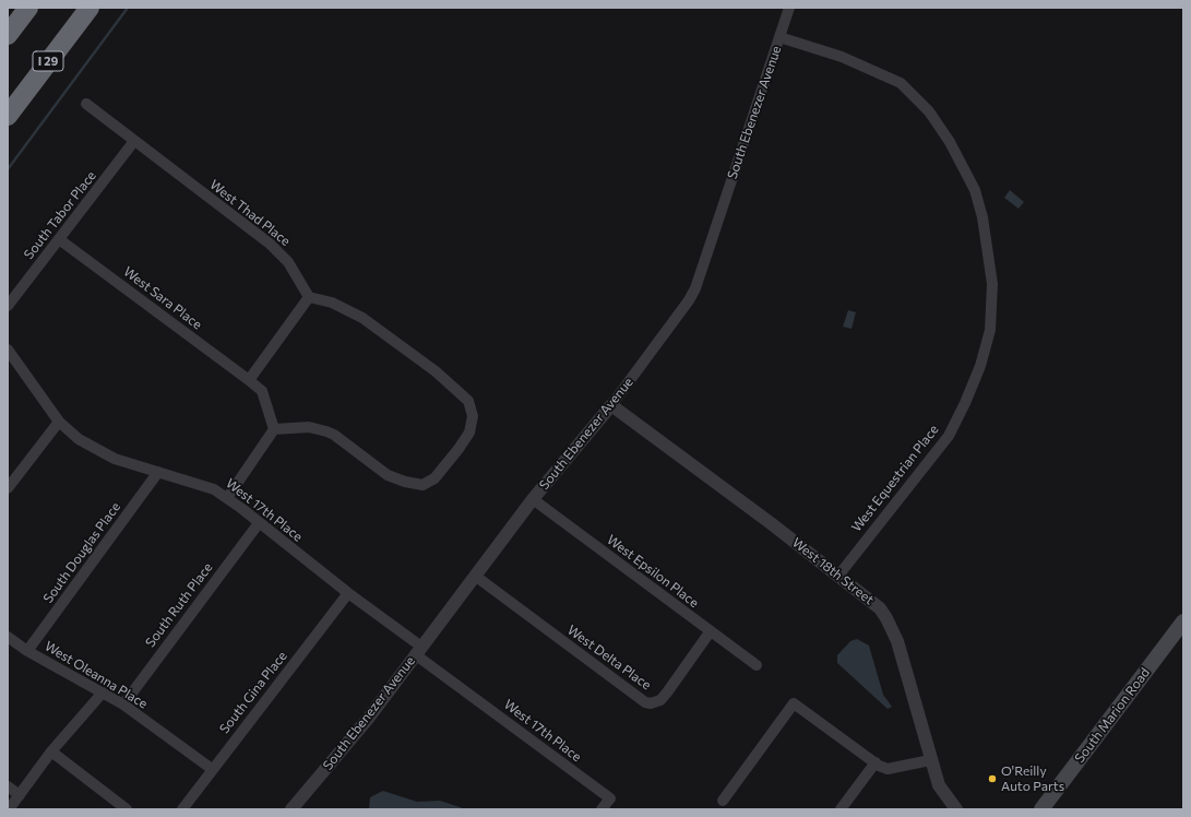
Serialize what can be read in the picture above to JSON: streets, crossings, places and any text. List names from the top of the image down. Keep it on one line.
{"streets":{"highway":["I 29"],"main road":["South Marion Road"],"street":["South Ebenezer Avenue","West Thad Place","South Tabor Place","West Sara Place","West Equestrian Place","West 17th Place","South Douglas Place","West Epsilon Place","West 18th Street","South Ruth Place","West Delta Place","West Oleanna Place","South Gina Place"]},"crossings":[["South Ebenezer Avenue","West Equestrian Place"],["South Ebenezer Avenue","West 17th Place"],["South Ebenezer Avenue","West Epsilon Place"],["South Ebenezer Avenue","West 18th Street"],["South Ebenezer Avenue","West Delta Place"],["West Thad Place","South Tabor Place"],["South Tabor Place","West Sara Place"],["West Equestrian Place","West 18th Street"],["West 17th Place","South Douglas Place"],["West 17th Place","South Ruth Place"],["West 17th Place","South Gina Place"],["South Douglas Place","West Oleanna Place"],["West Epsilon Place","West Delta Place"],["South Ruth Place","West Oleanna Place"],["West Oleanna Place","South Gina Place"]],"places":["O'Reilly Auto Parts"]}
